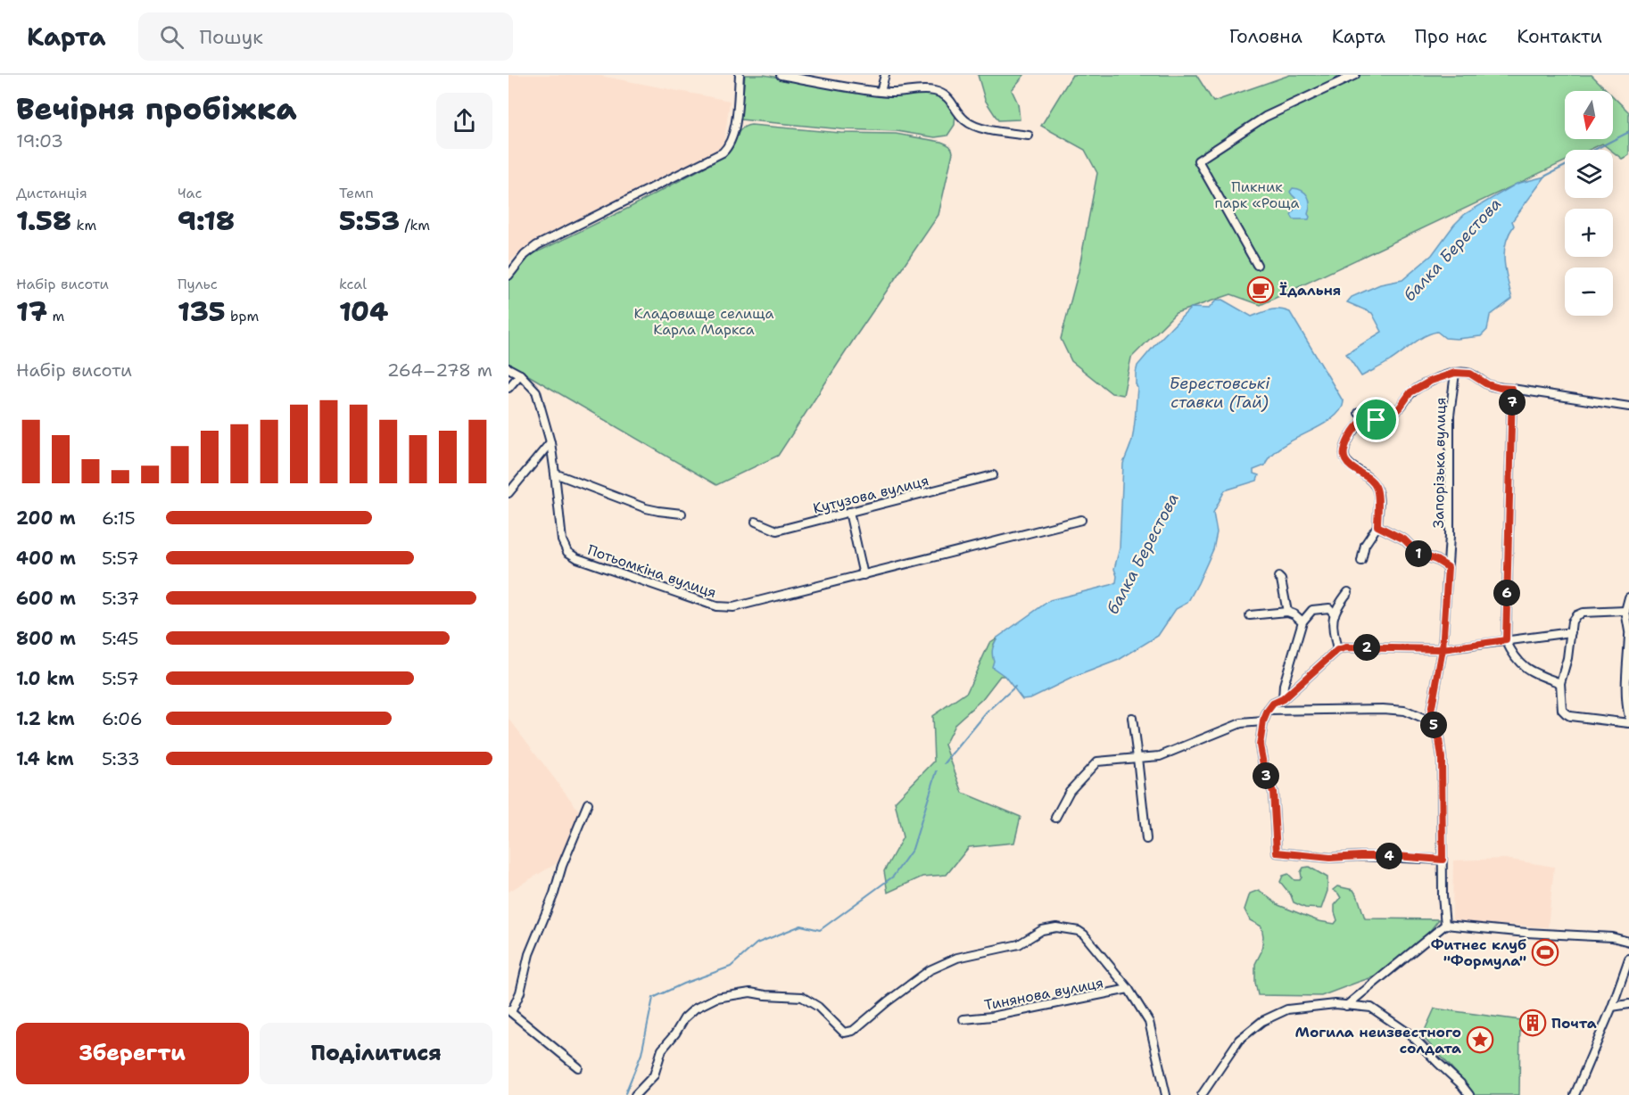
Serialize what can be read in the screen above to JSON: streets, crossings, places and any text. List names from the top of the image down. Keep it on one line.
{"streets":{"street":["Запорізька вулиця","Кутузова вулиця","Потьомкіна вулиця","Тинянова вулиця"]},"water":["балка Берестова","Берестовські ставки (Гай)"],"parks":["Пикник парк «Роща","Кладовище селища Карла Маркса"],"places":{"cafe":["Їдальня"],"sports":["Фитнес клуб \"Формула\""],"building":["Почта"],"place":["Могила неизвестного солдата"]},"north":"bottom","page":{"header":"Карта","search":"Пошук","nav":["Головна","Карта","Про нас","Контакти"],"heading":["Вечірня пробіжка","19:03"],"map_buttons":["+","−"],"stats":[["Дистанція","1.58 km"],["Час","9:18"],["Темп","5:53 /km"],["Набір висоти","17 m"],["Пульс","135 bpm"],["kcal","104"]],"chart":["Набір висоти","264–278 m"],"pins":["7","1","6","2","5","3","4"],"list":[{"name":"200 m","note":"6:15"},{"name":"400 m","note":"5:57"},{"name":"600 m","note":"5:37"},{"name":"800 m","note":"5:45"},{"name":"1.0 km","note":"5:57"},{"name":"1.2 km","note":"6:06"},{"name":"1.4 km","note":"5:33"}],"buttons":["Зберегти","Поділитися"]}}
